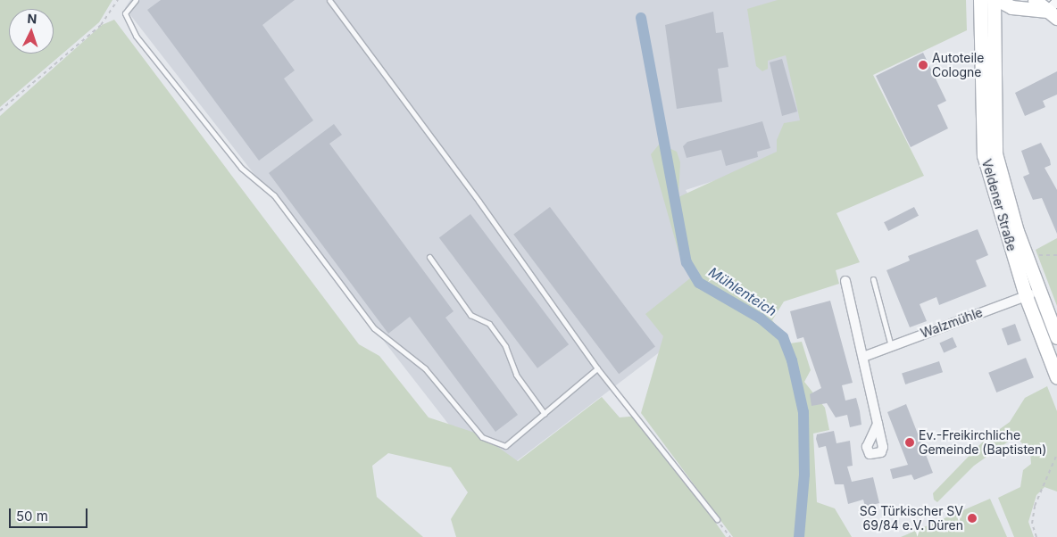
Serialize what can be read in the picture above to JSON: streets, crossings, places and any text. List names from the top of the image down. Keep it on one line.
{"streets":{"street":["Veldener Straße","Walzmühle"]},"crossings":[["Veldener Straße","Walzmühle"]],"water":["Mühlenteich"],"places":["Autoteile Cologne","Ev.-Freikirchliche Gemeinde (Baptisten)","SG Türkischer SV 69/84 e.V. Düren"],"scale_bar":"50 m","north":"top"}
